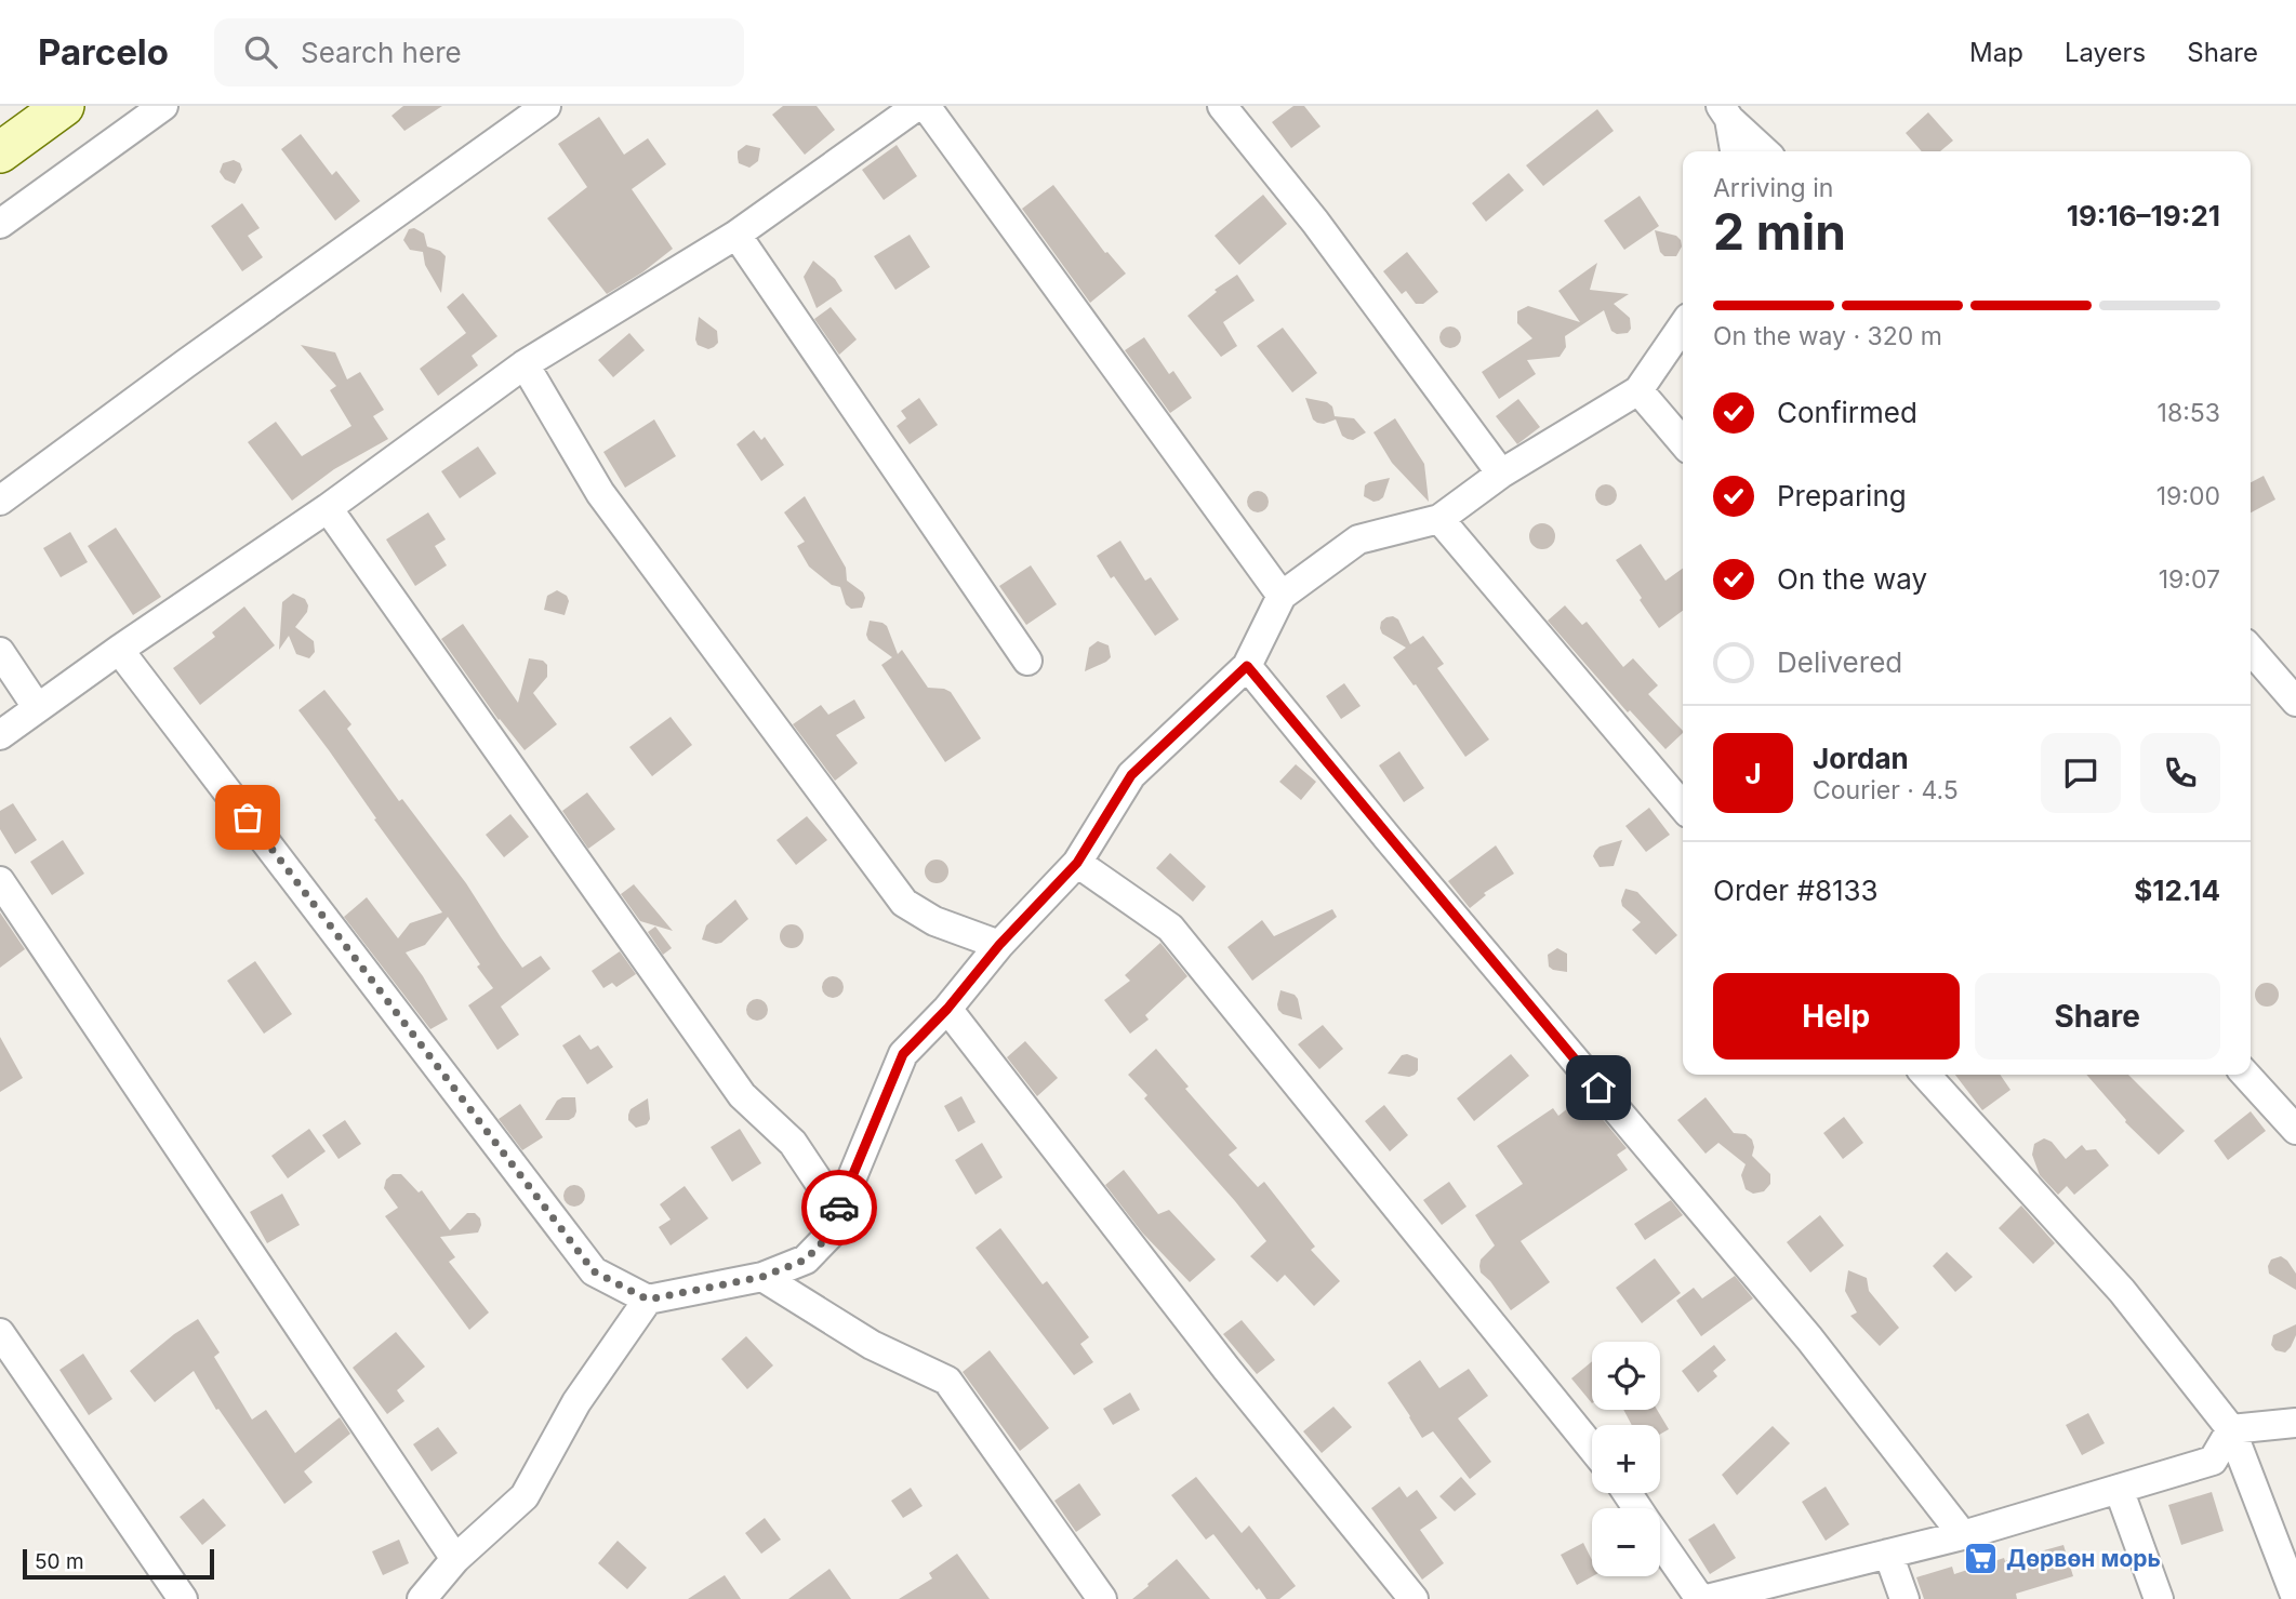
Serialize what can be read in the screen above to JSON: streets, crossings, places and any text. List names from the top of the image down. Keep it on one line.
{"places":{"supermarket":["Дөрвөн морь"]},"scale_bar":"50 m","page":{"header":"Parcelo","search":"Search here","nav":["Map","Layers","Share"],"heading":["2 min","Arriving in","19:16–19:21"],"panel":["Jordan","Courier · 4.5","Order #8133","$12.14"],"bar":"On the way · 320 m","list":[["Confirmed","18:53"],["Preparing","19:00"],["On the way","19:07"],"Delivered"],"round":"J","buttons":["Help","Share"],"map_buttons":["+","−"],"scale":"50 m"}}
